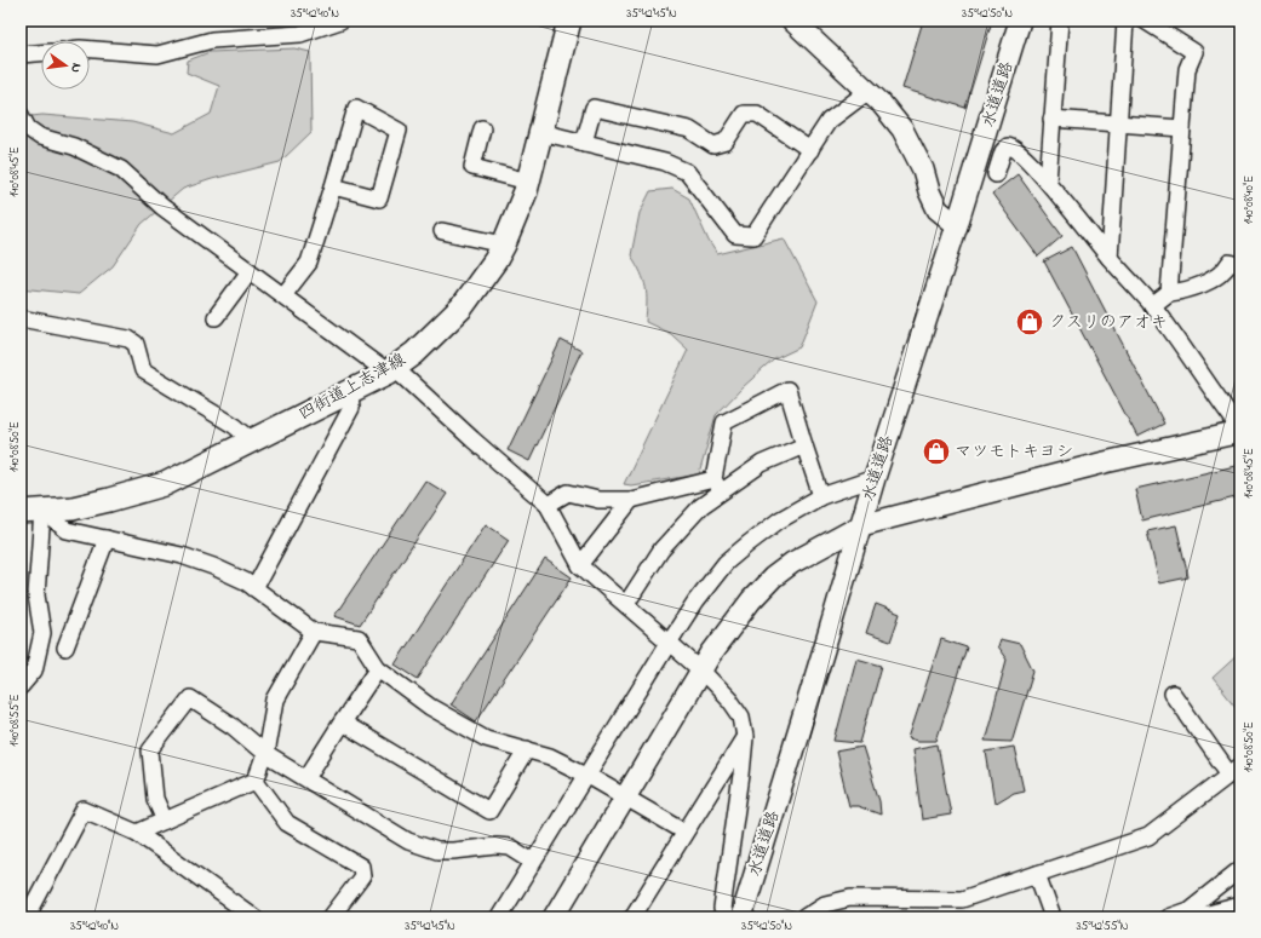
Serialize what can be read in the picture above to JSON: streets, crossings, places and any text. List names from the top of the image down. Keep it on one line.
{"streets":{"main road":["四街道上志津線"],"street":["水道道路"]},"places":{"shop":["クスリのアオキ","マツモトキヨシ"]},"north":"right","coordinates":["35°42'40\"N","35°42'45\"N","35°42'50\"N","140°08'45\"E","140°08'40\"E","140°08'50\"E","140°08'55\"E","35°42'55\"N"]}
